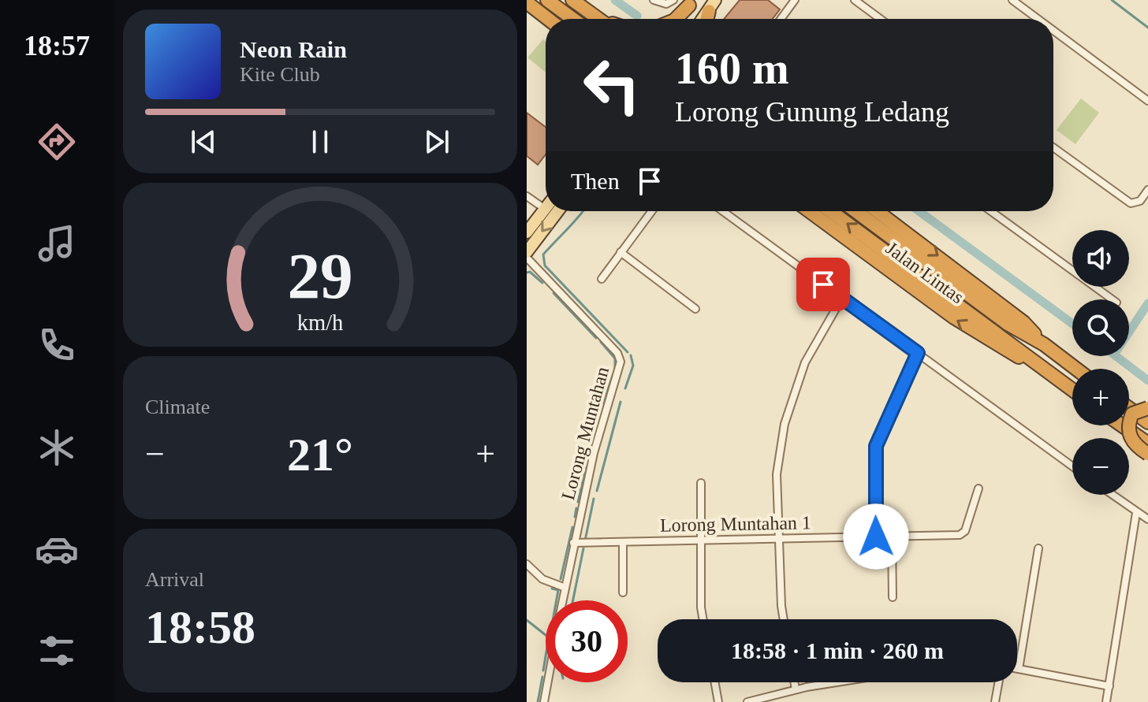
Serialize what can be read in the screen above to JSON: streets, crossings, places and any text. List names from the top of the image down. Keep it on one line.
{"streets":{"highway":["Jalan Lintas"],"street":["Lorong Muntahan","Lorong Muntahan 1"]},"crossings":[["Lorong Muntahan","Lorong Muntahan 1"]],"page":{"tabs":"18:57","turn":["160 m","Lorong Gunung Ledang"],"song":["Neon Rain","Kite Club"],"then":"Then","map_buttons":["+","−"],"tile":["Climate",["Arrival","18:58"]],"heat":["−","21°","+"],"limit":"30","trip":"18:58 · 1 min · 260 m","gauge":["29","km/h"]}}
